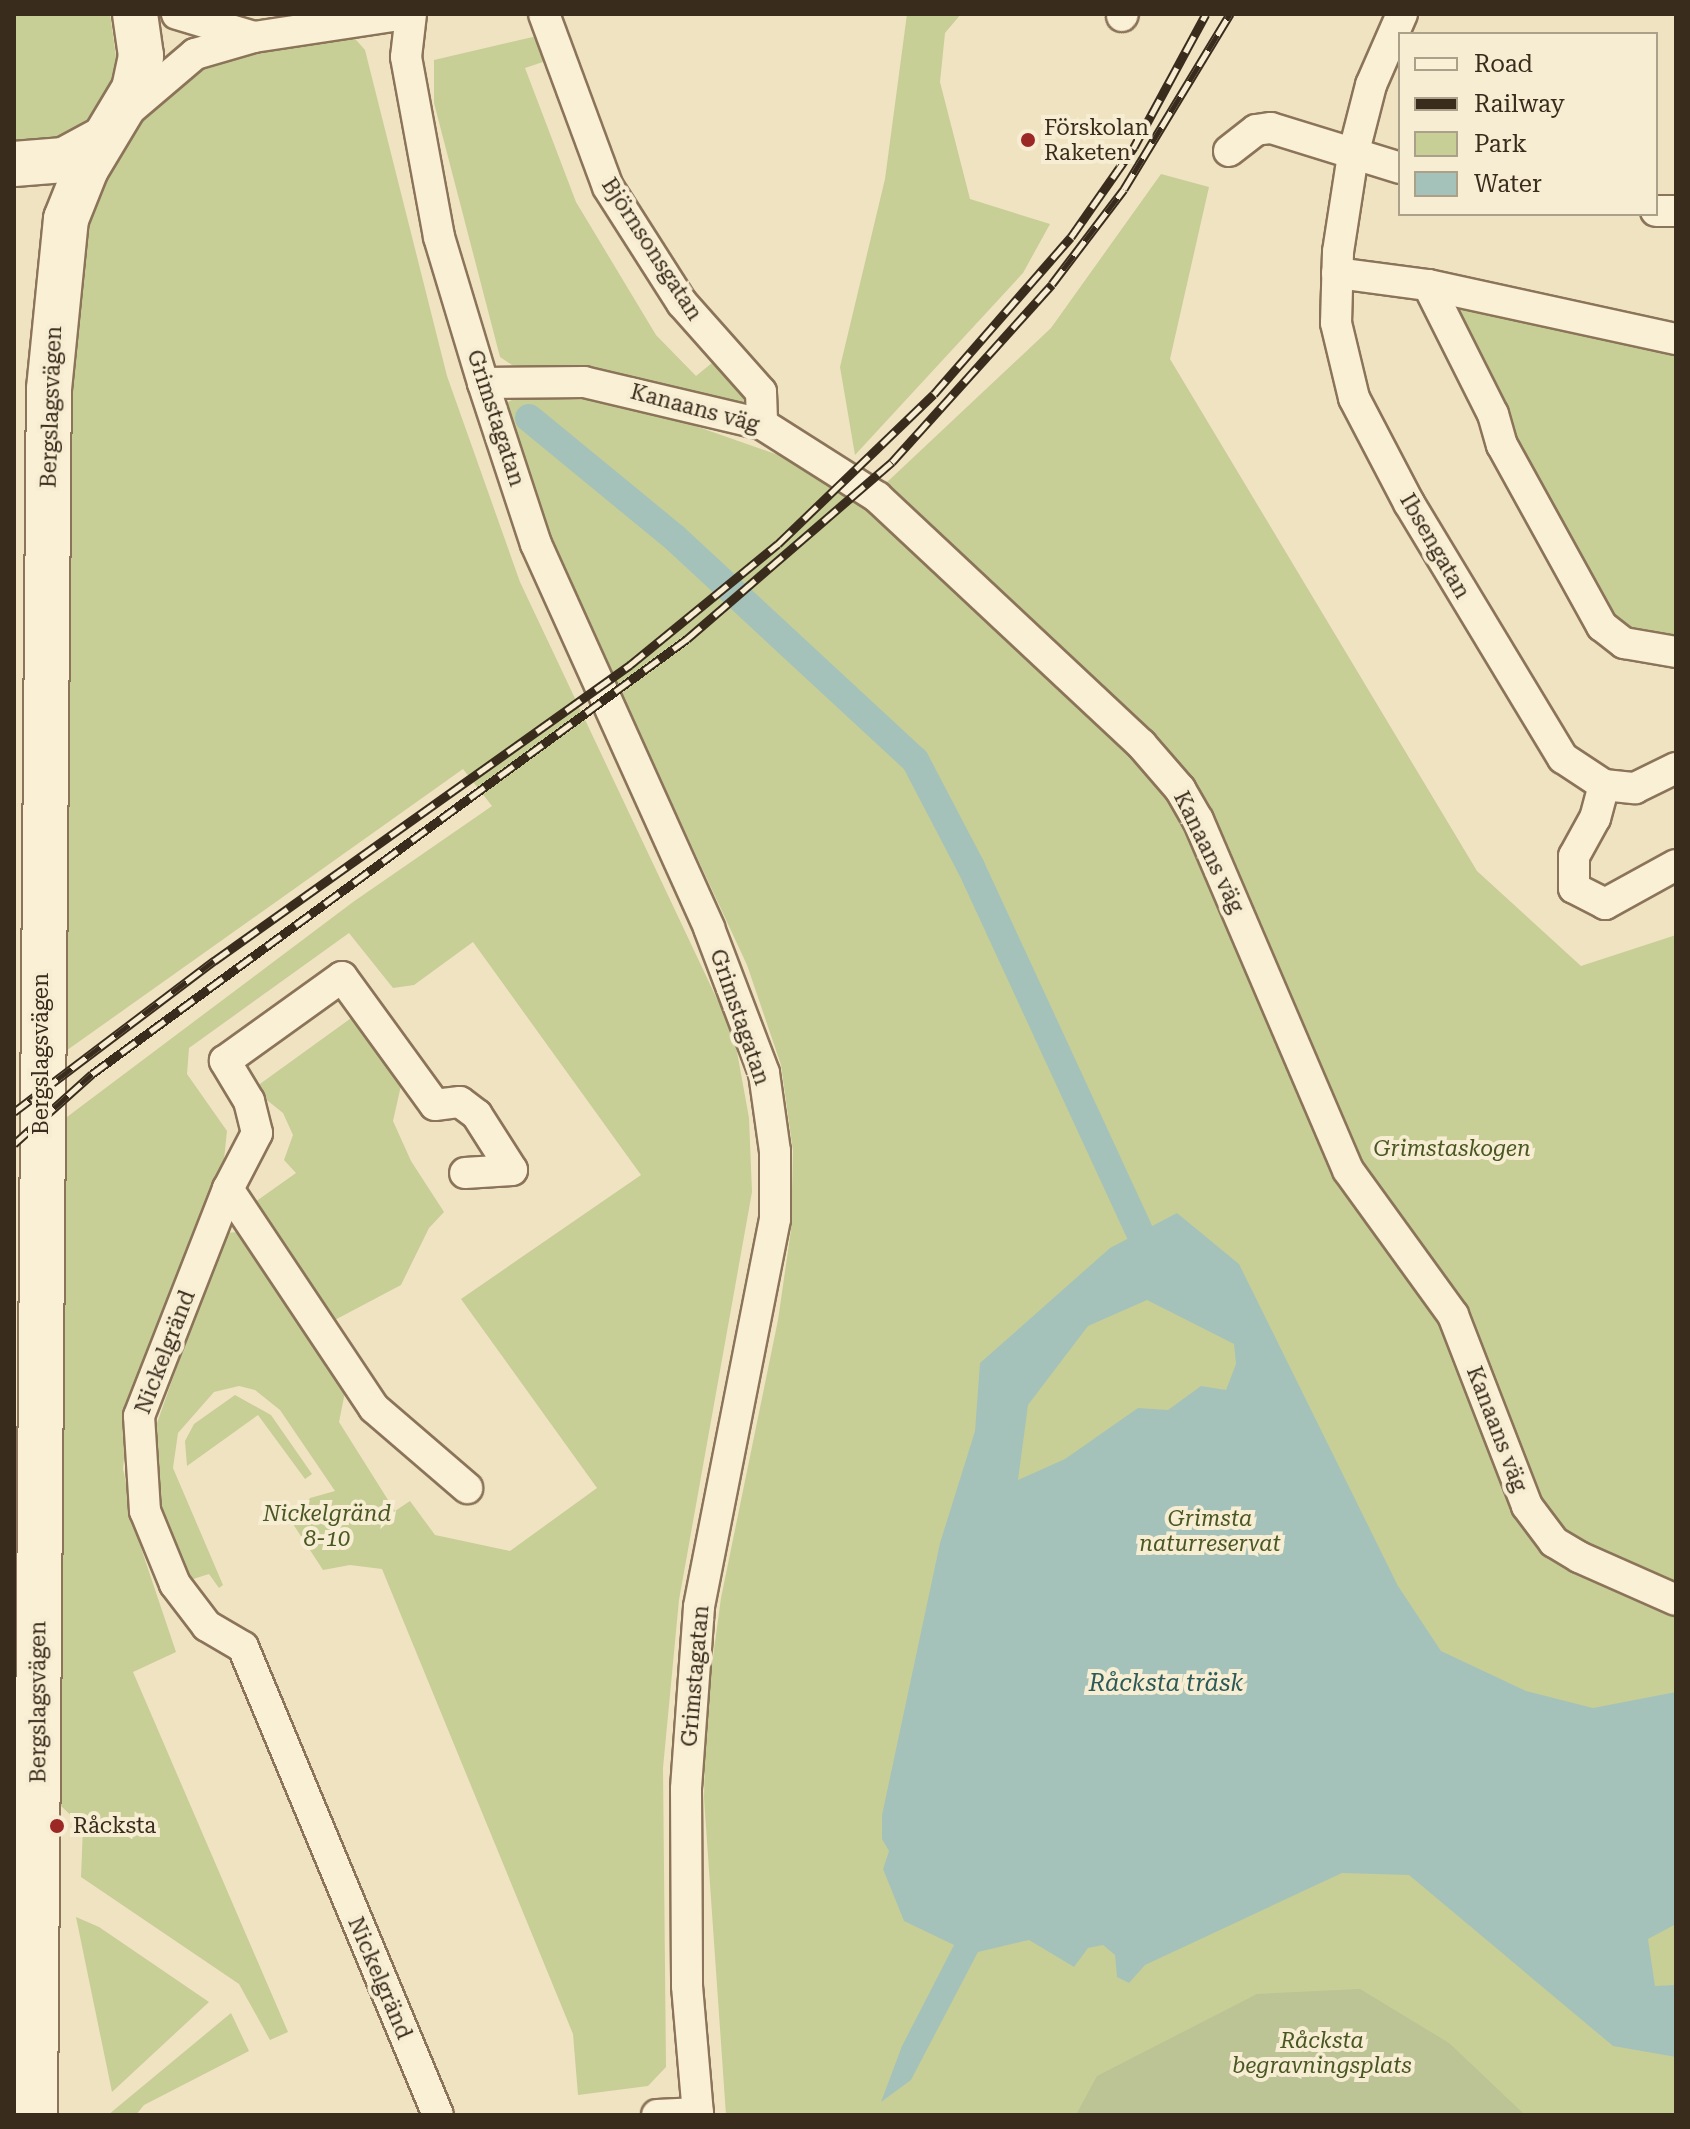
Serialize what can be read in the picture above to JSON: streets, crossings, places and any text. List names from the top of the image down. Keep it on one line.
{"streets":{"main road":["Bergslagsvägen"],"street":["Björnsonsgatan","Kanaans väg","Grimstagatan","Ibsengatan","Nickelgränd"]},"crossings":[["Björnsonsgatan","Kanaans väg"],["Kanaans väg","Grimstagatan"]],"water":["Råcksta träsk"],"parks":["Grimstaskogen","Nickelgränd 8-10","Grimsta naturreservat","Råcksta begravningsplats"],"places":["Förskolan Raketen","Råcksta"],"legend":["Road","Railway","Park","Water"]}
